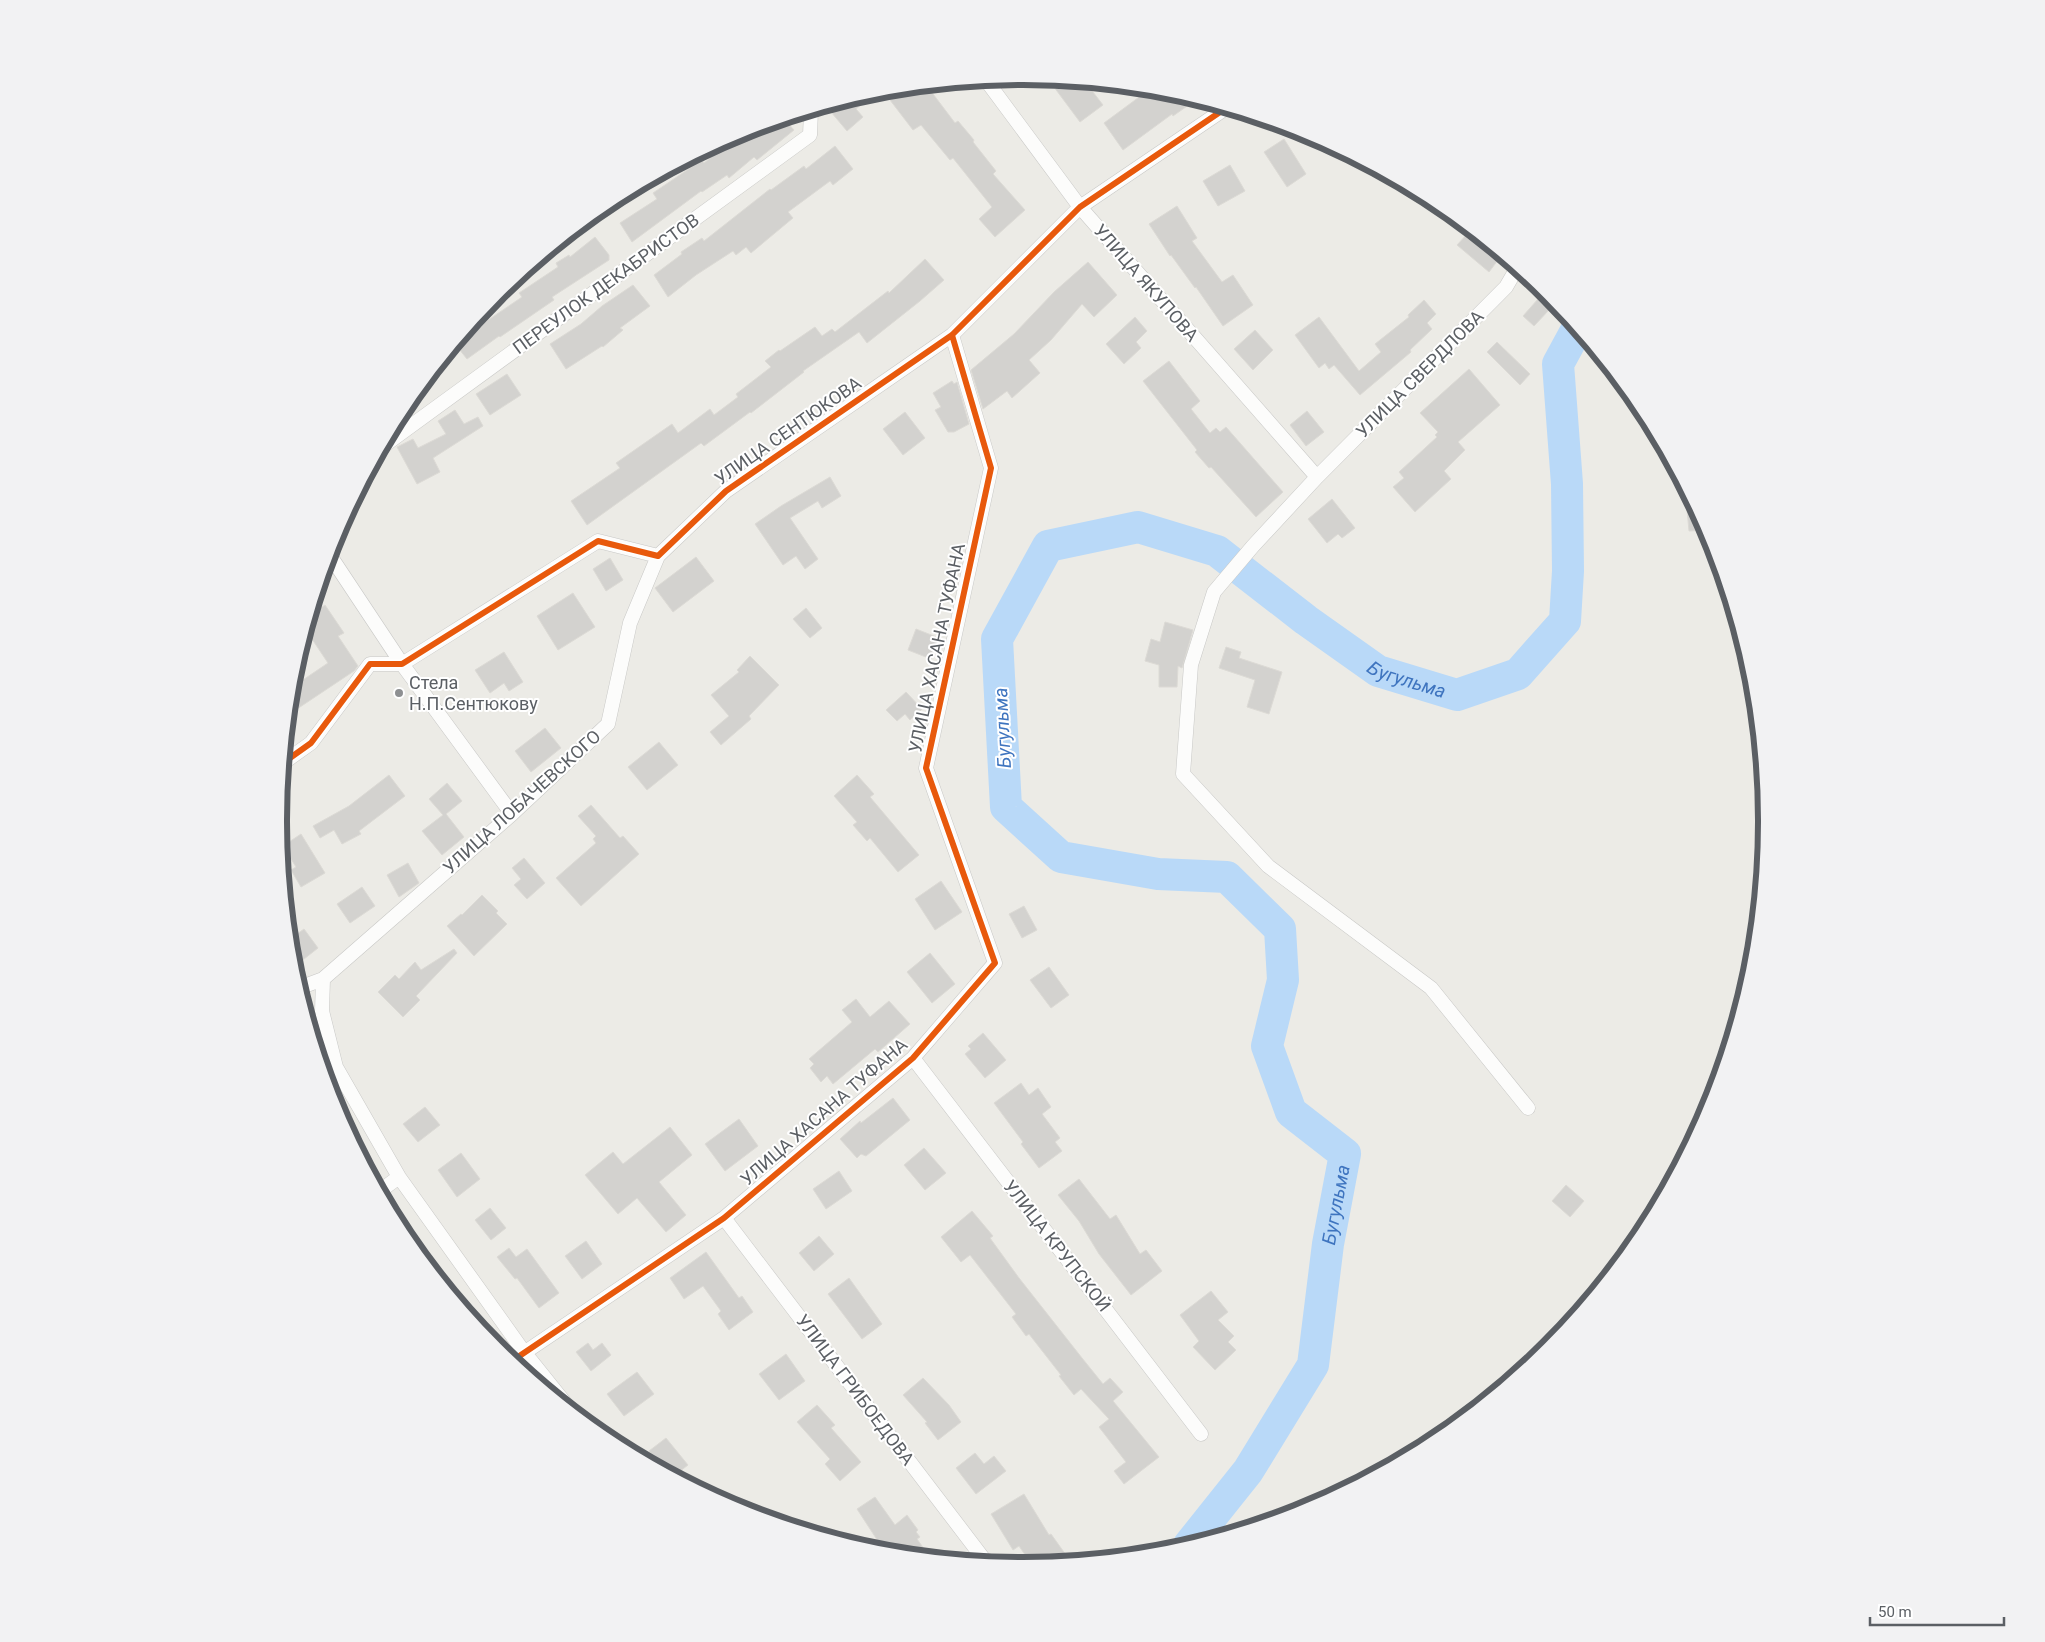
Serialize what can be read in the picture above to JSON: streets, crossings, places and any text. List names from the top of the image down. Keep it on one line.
{"streets":{"street":["УЛИЦА ЯКУПОВА","ПЕРЕУЛОК ДЕКАБРИСТОВ","УЛИЦА СВЕРДЛОВА","УЛИЦА СЕНТЮКОВА","УЛИЦА ХАСАНА ТУФАНА","УЛИЦА ЛОБАЧЕВСКОГО","УЛИЦА КРУПСКОЙ","УЛИЦА ГРИБОЕДОВА"]},"crossings":[["УЛИЦА ЯКУПОВА","УЛИЦА СВЕРДЛОВА"],["УЛИЦА ЯКУПОВА","УЛИЦА СЕНТЮКОВА"],["УЛИЦА СЕНТЮКОВА","УЛИЦА ХАСАНА ТУФАНА"],["УЛИЦА СЕНТЮКОВА","УЛИЦА ЛОБАЧЕВСКОГО"],["УЛИЦА ХАСАНА ТУФАНА","УЛИЦА КРУПСКОЙ"],["УЛИЦА ХАСАНА ТУФАНА","УЛИЦА ГРИБОЕДОВА"]],"water":["Бугульма"],"places":["Стела Н.П.Сентюкову"],"scale_bar":"50 m"}
